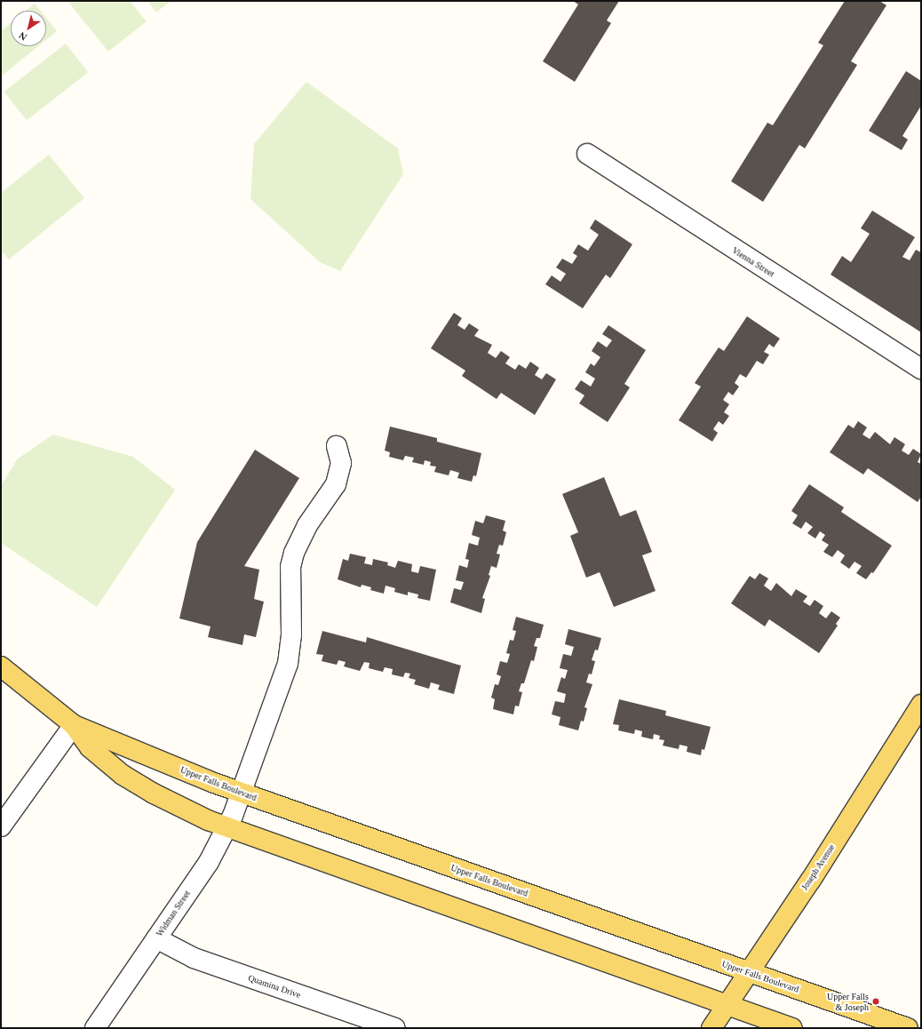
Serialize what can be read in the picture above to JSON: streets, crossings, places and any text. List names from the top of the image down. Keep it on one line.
{"streets":{"main road":["Upper Falls Boulevard","Joseph Avenue"],"street":["Vienna Street","Widman Street","Quamina Drive"]},"crossings":[["Upper Falls Boulevard","Joseph Avenue"],["Upper Falls Boulevard","Widman Street"],["Widman Street","Quamina Drive"]],"places":["Upper Falls & Joseph"],"north":"bottom left"}
